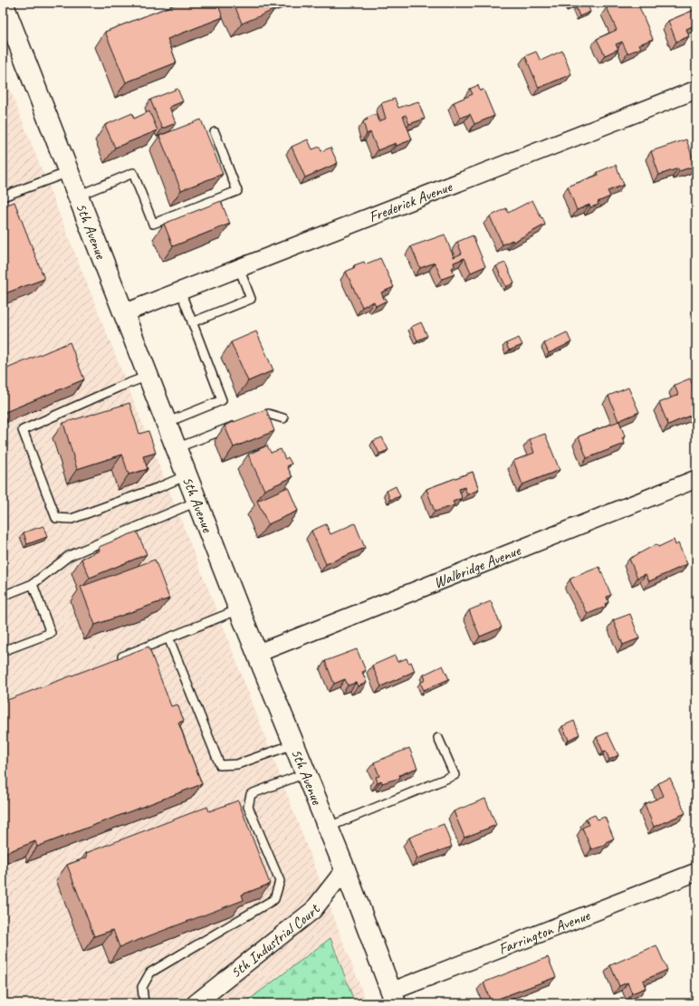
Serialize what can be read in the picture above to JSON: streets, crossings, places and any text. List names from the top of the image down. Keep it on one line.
{"streets":{"main road":["5th Avenue"],"street":["Frederick Avenue","Walbridge Avenue","Farrington Avenue","5th Industrial Court"]},"crossings":[["Frederick Avenue","5th Avenue"],["5th Avenue","Walbridge Avenue"],["5th Avenue","Farrington Avenue"],["5th Avenue","5th Industrial Court"]]}
